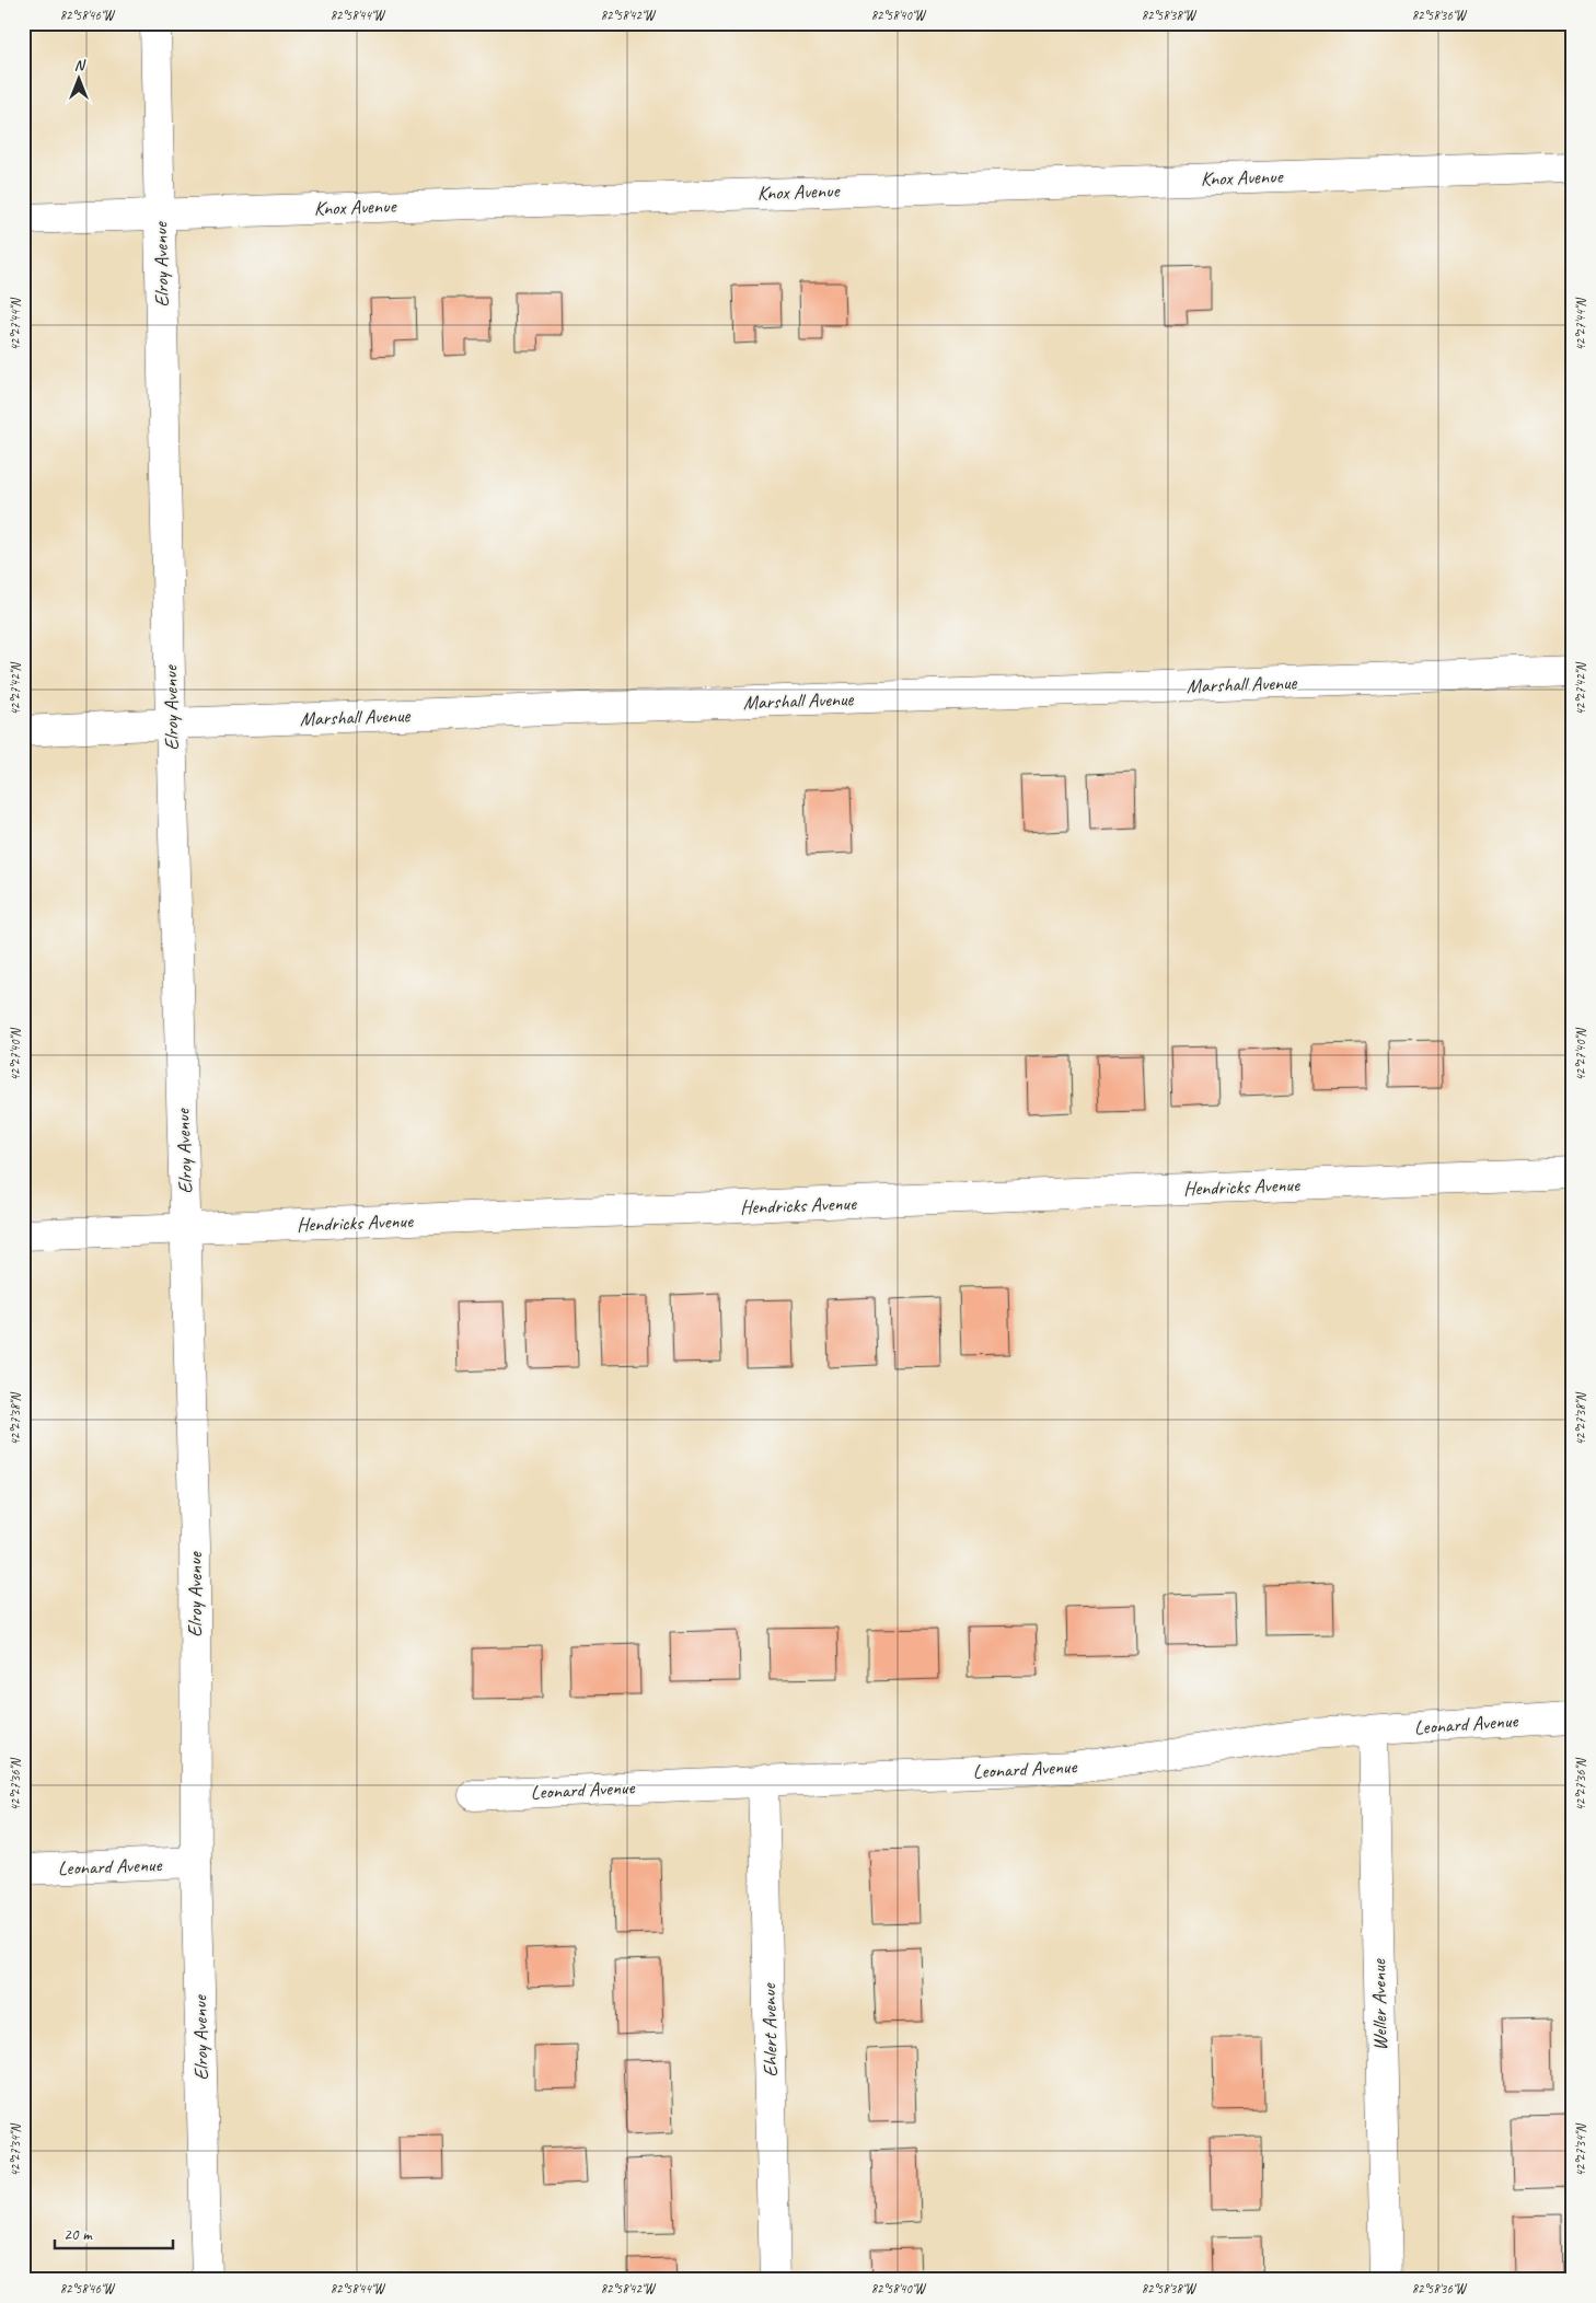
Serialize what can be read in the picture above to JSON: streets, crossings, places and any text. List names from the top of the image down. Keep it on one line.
{"streets":{"street":["Knox Avenue","Elroy Avenue","Marshall Avenue","Hendricks Avenue","Leonard Avenue","Weller Avenue","Ehlert Avenue"]},"crossings":[["Knox Avenue","Elroy Avenue"],["Elroy Avenue","Marshall Avenue"],["Elroy Avenue","Hendricks Avenue"],["Elroy Avenue","Leonard Avenue"],["Leonard Avenue","Weller Avenue"],["Leonard Avenue","Ehlert Avenue"]],"scale_bar":"20 m","north":"top","coordinates":["82°58'46\"W","82°58'44\"W","82°58'42\"W","82°58'40\"W","82°58'38\"W","82°58'36\"W","42°27'44\"N","42°27'42\"N","42°27'40\"N","42°27'38\"N","42°27'36\"N","42°27'34\"N"]}
